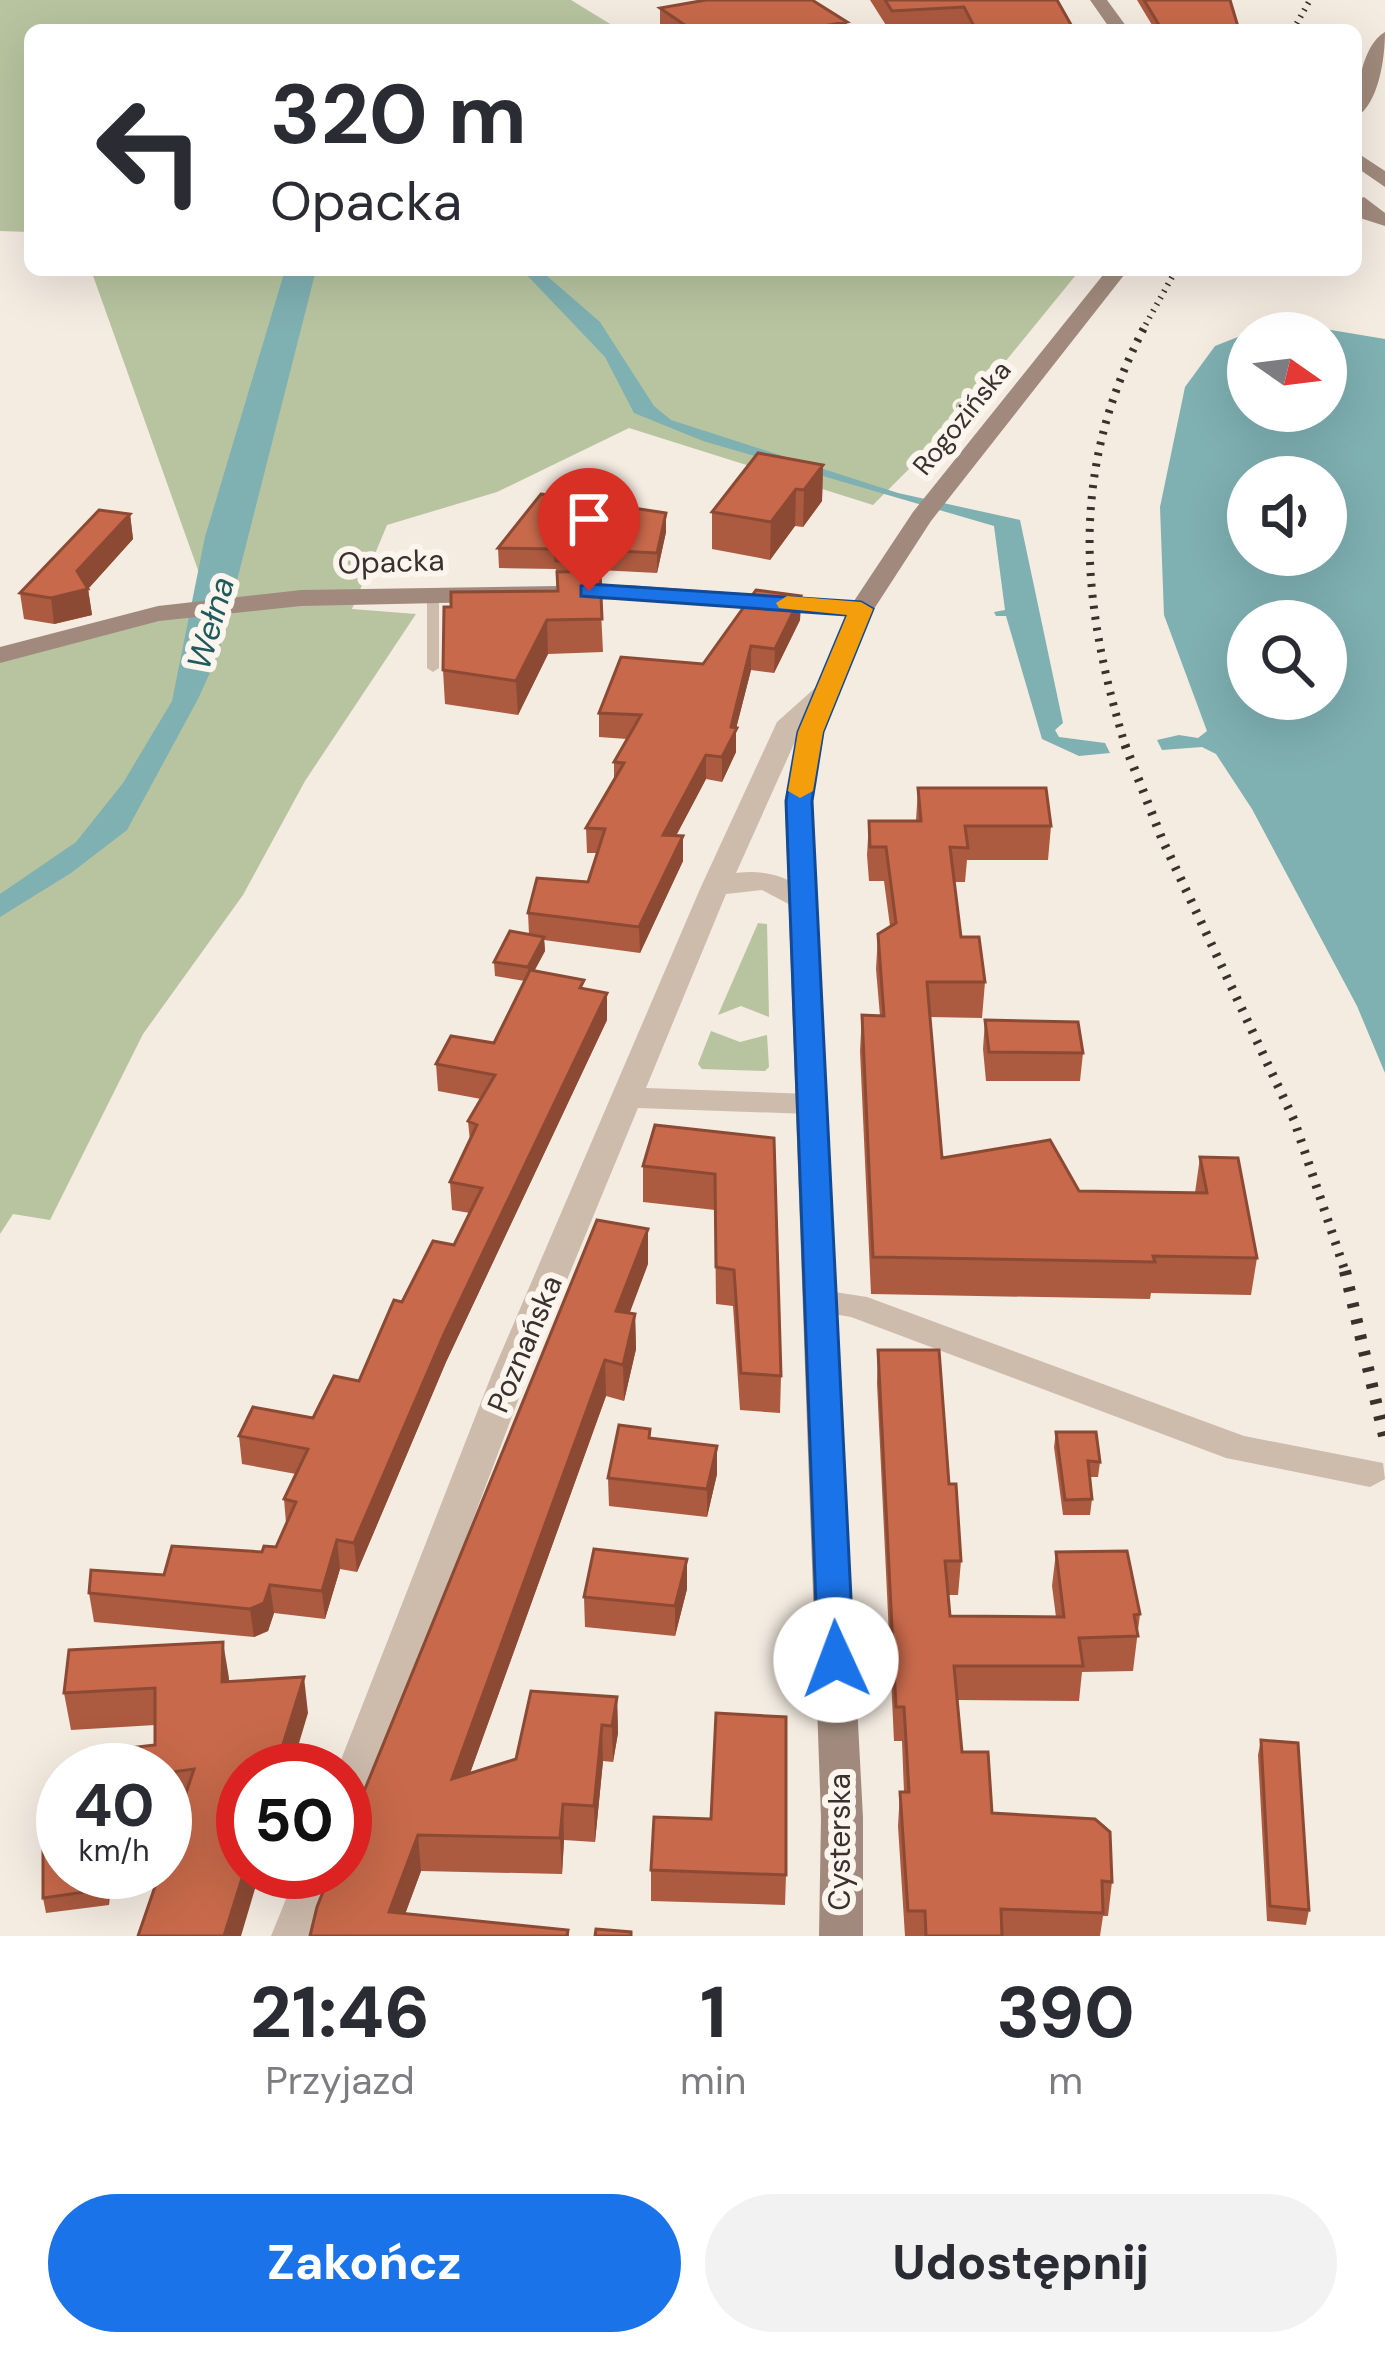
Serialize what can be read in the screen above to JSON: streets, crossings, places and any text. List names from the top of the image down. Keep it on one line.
{"streets":{"main road":["Rogozińska","Opacka","Cysterska"],"street":["Poznańska"]},"crossings":[["Rogozińska","Opacka"],["Rogozińska","Cysterska"],["Opacka","Cysterska"],["Poznańska","Cysterska"]],"water":["Wełna"],"north":"right","page":{"turn":["320 m","Opacka"],"speed":"40 km/h","limit":"50","eta":["21:46","Przyjazd","1","min","390","m"],"buttons":["Zakończ","Udostępnij"]}}
